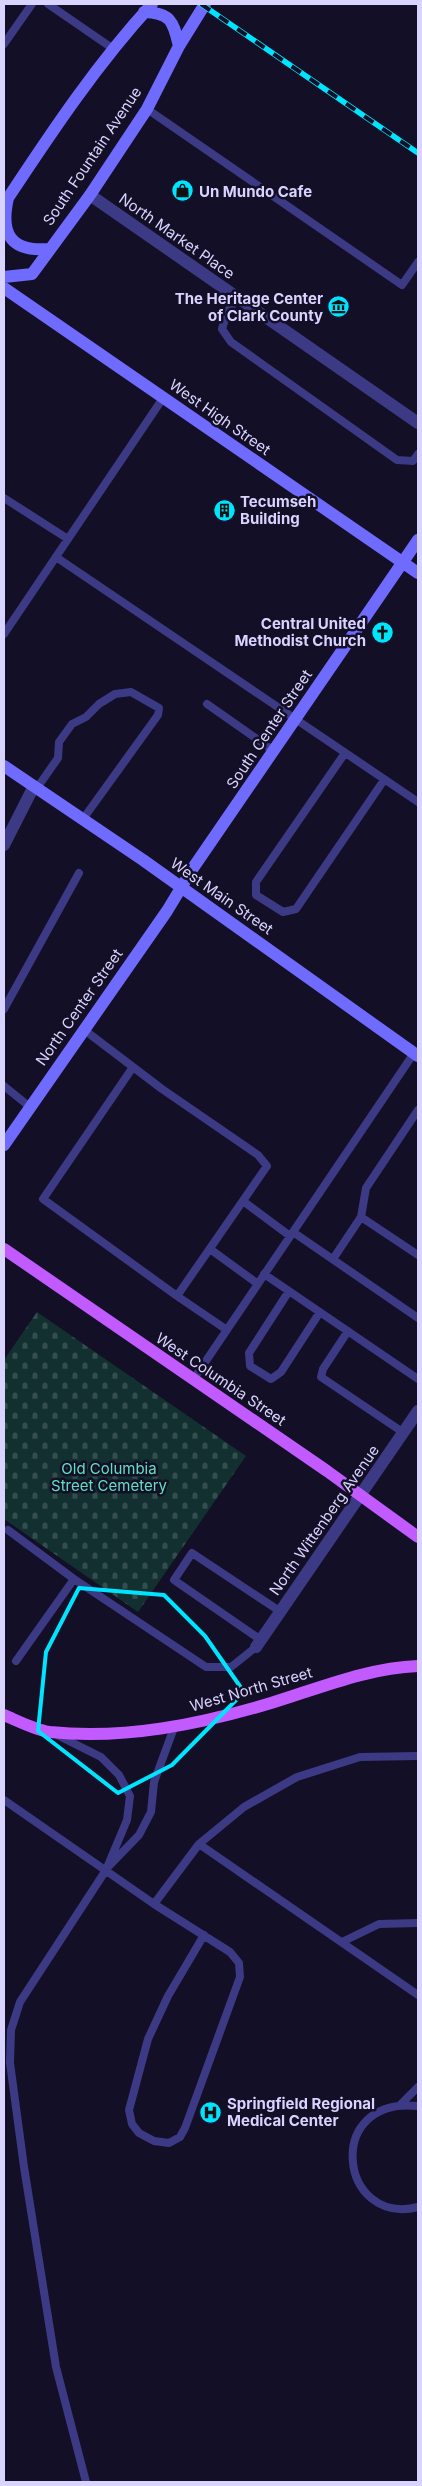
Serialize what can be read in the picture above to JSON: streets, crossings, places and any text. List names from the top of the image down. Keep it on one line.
{"streets":{"main road":["West Columbia Street","West North Street"],"street":["South Fountain Avenue","North Market Place","West High Street","South Center Street","West Main Street","North Center Street","North Wittenberg Avenue"]},"crossings":[["South Fountain Avenue","North Market Place"],["West High Street","South Center Street"],["South Center Street","West Main Street"],["South Center Street","North Center Street"],["West Main Street","North Center Street"],["West Columbia Street","North Wittenberg Avenue"]],"parks":["Old Columbia Street Cemetery"],"places":{"shop":["Un Mundo Cafe"],"museum":["The Heritage Center of Clark County"],"building":["Tecumseh Building"],"church":["Central United Methodist Church"],"hospital":["Springfield Regional Medical Center"]}}
